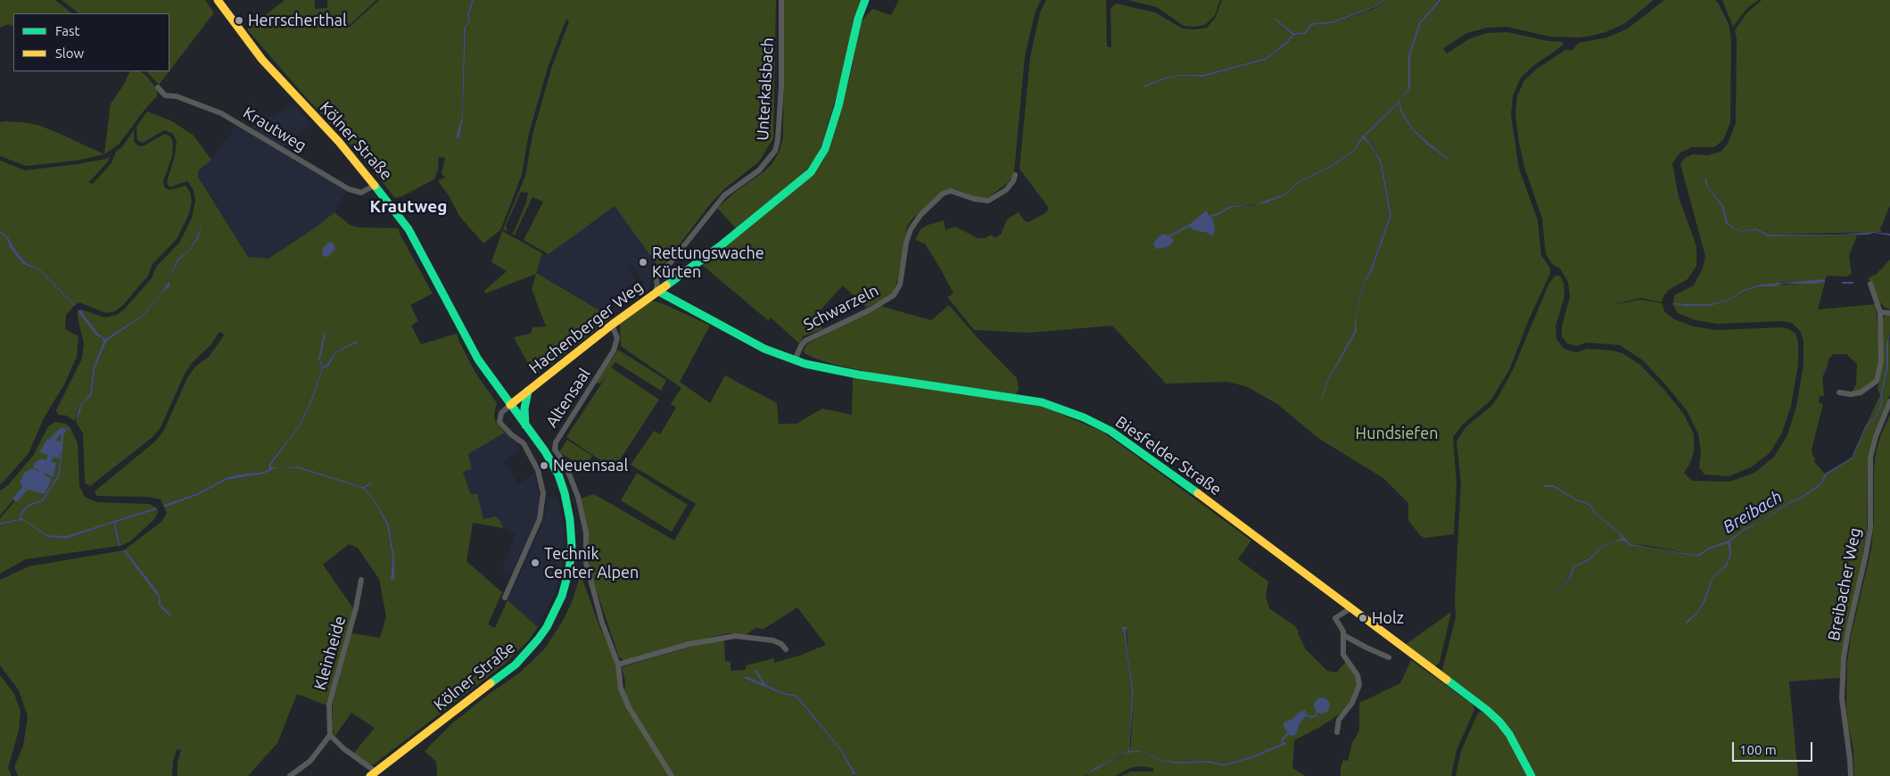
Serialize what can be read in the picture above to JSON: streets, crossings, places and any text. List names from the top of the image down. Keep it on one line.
{"streets":{"street":["Unterkalsbach","Krautweg","Kölner Straße","Schwarzeln","Hachenberger Weg","Altensaal","Biesfelder Straße","Breibacher Weg","Kleinheide"]},"crossings":[["Unterkalsbach","Hachenberger Weg"],["Unterkalsbach","Biesfelder Straße"],["Krautweg","Kölner Straße"],["Kölner Straße","Hachenberger Weg"],["Schwarzeln","Biesfelder Straße"],["Hachenberger Weg","Altensaal"],["Hachenberger Weg","Biesfelder Straße"]],"districts":["Krautweg"],"water":["Breibach"],"parks":["Hundsiefen"],"places":["Herrscherthal","Rettungswache Kürten","Neuensaal","Technik Center Alpen","Holz"],"legend":["Fast","Slow"],"scale_bar":"100 m"}
